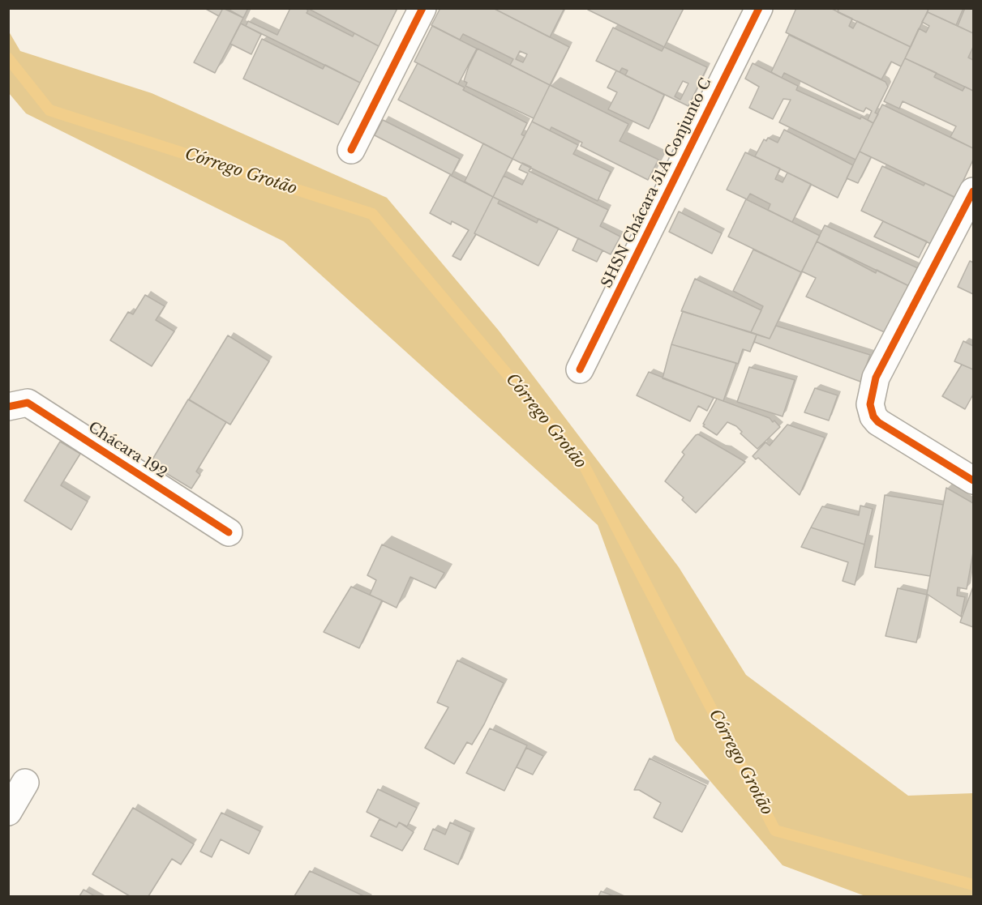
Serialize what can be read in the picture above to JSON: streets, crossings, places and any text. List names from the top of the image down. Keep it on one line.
{"streets":{"street":["SHSN Chácara 51A Conjunto C","Chácara 192"]},"water":["Córrego Grotão"]}
